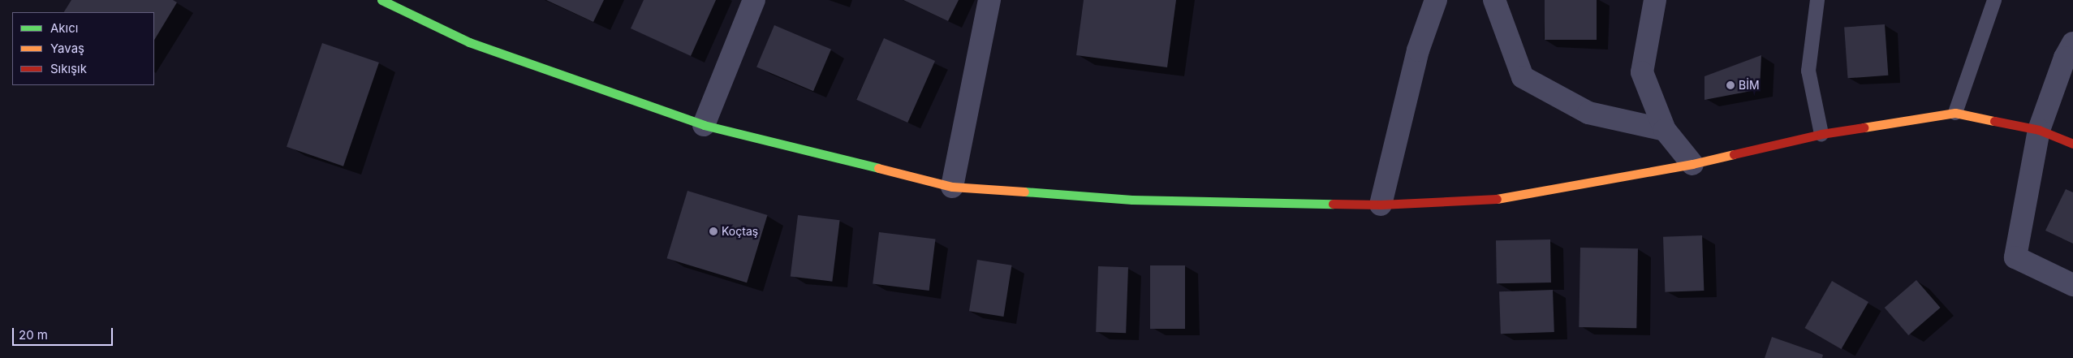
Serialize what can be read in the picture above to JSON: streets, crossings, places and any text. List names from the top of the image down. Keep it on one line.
{"places":["BİM","Koçtaş"],"legend":["Akıcı","Yavaş","Sıkışık"],"scale_bar":"20 m"}
